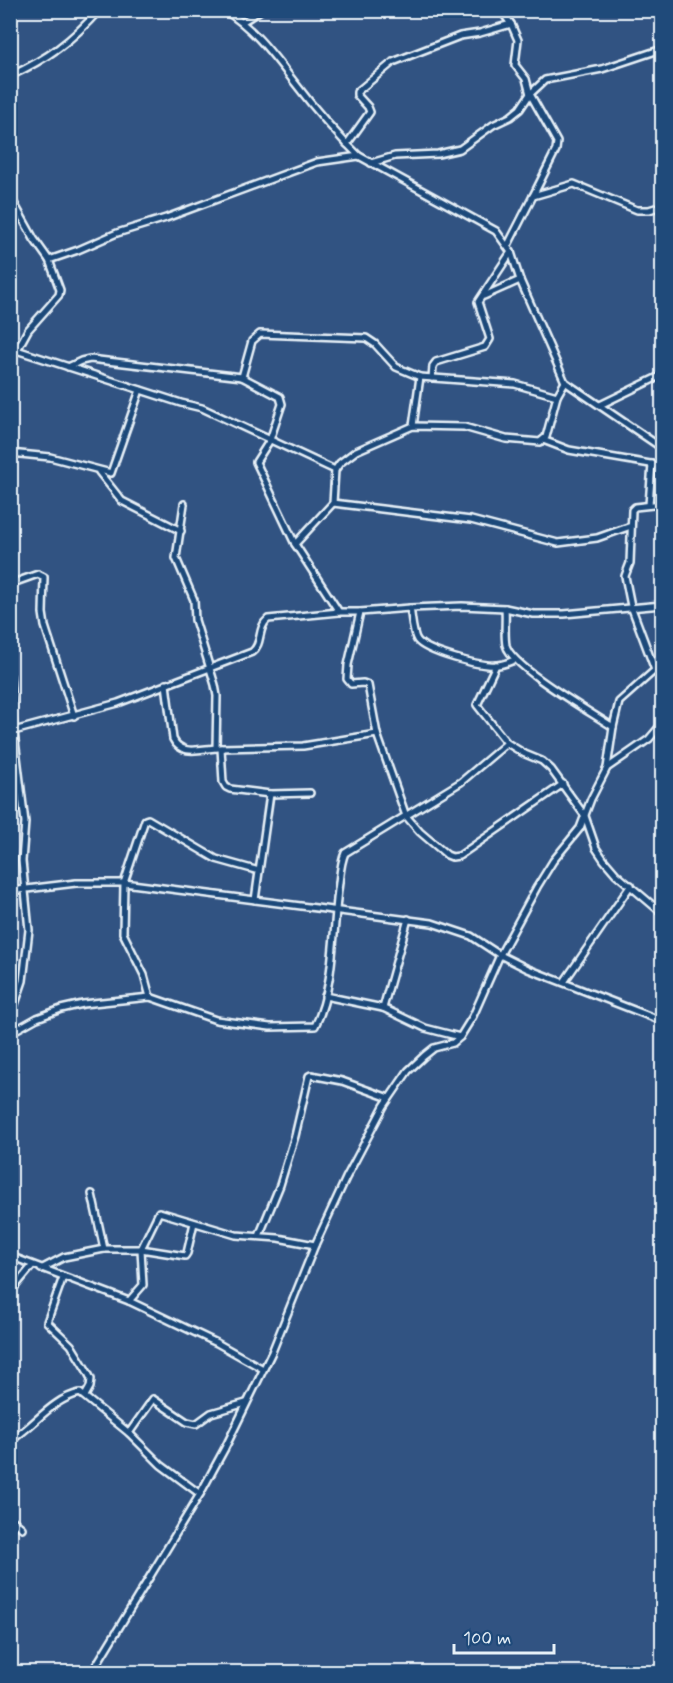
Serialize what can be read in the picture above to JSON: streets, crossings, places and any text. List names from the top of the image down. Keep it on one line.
{"scale_bar":"100 m"}
